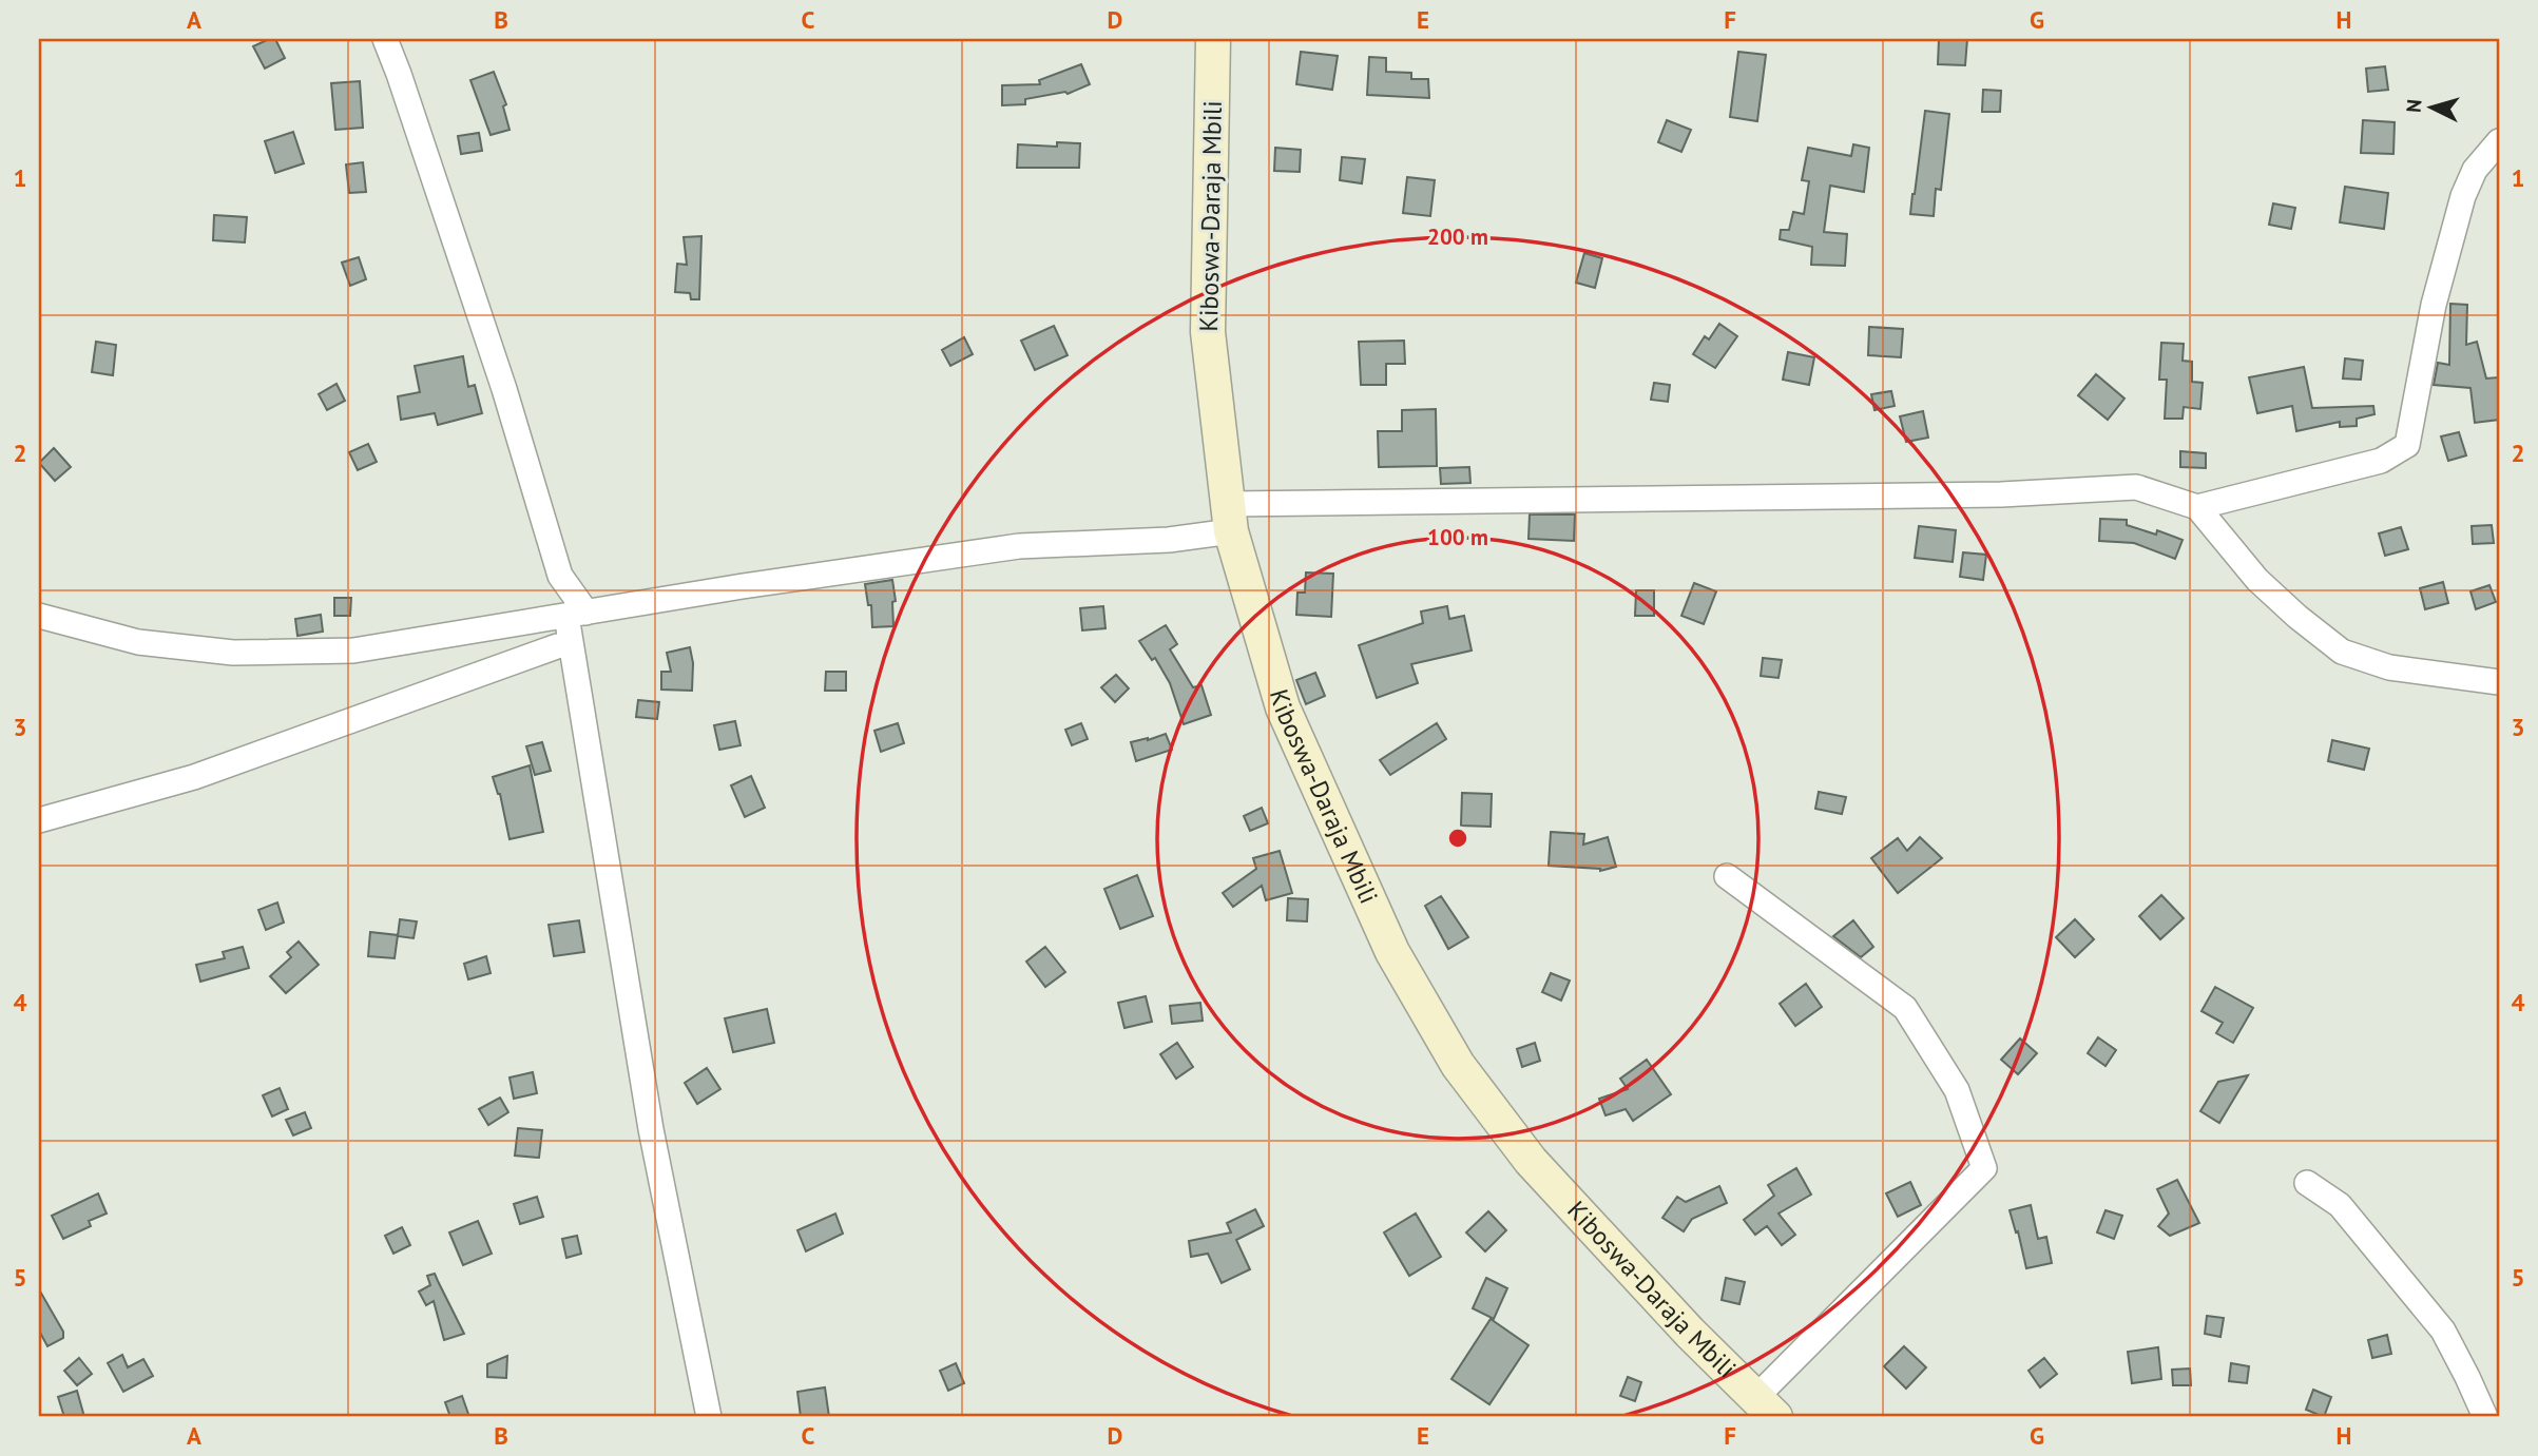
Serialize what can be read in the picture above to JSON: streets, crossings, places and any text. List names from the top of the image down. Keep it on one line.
{"streets":{"main road":["Kiboswa-Daraja Mbili"]},"north":"left","grid":{"columns":["A","B","C","D","E","F","G","H"],"rows":["1","2","3","4","5"]},"rings":["200 m","100 m"]}
